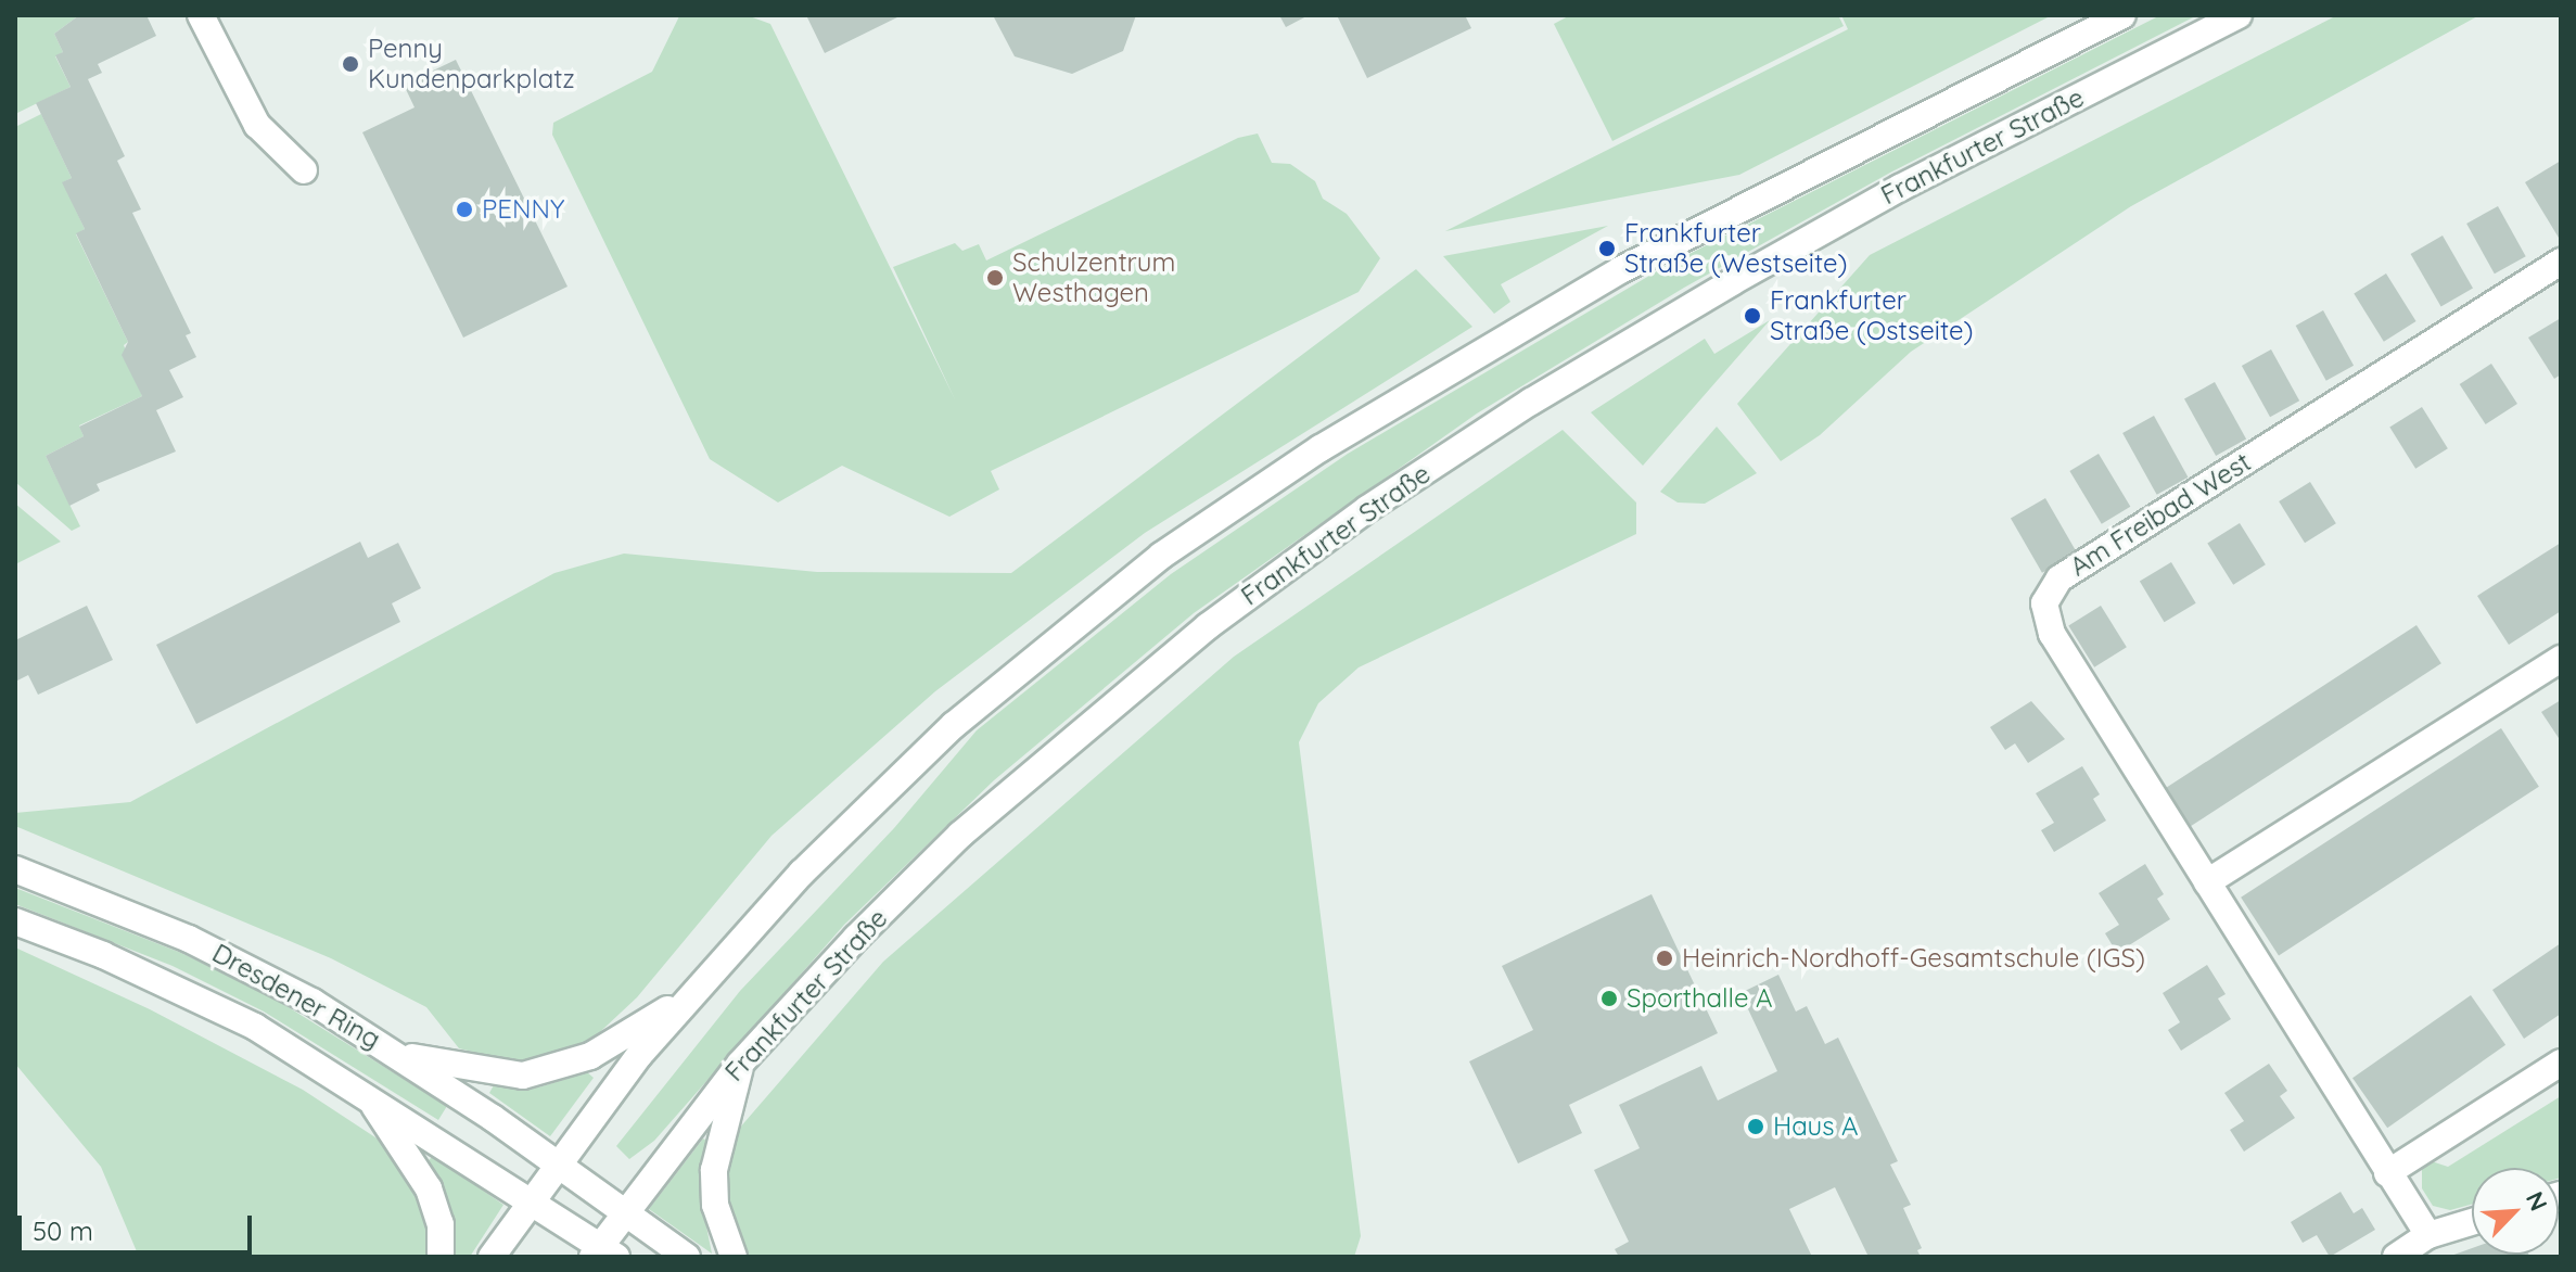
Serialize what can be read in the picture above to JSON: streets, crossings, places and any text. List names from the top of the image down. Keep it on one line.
{"streets":{"street":["Frankfurter Straße","Am Freibad West","Dresdener Ring"]},"crossings":[["Frankfurter Straße","Dresdener Ring"]],"places":["Penny Kundenparkplatz","PENNY","Frankfurter Straße (Westseite)","Schulzentrum Westhagen","Frankfurter Straße (Ostseite)","Heinrich-Nordhoff-Gesamtschule (IGS)","Sporthalle A","Haus A"],"scale_bar":"50 m","north":"top right"}
